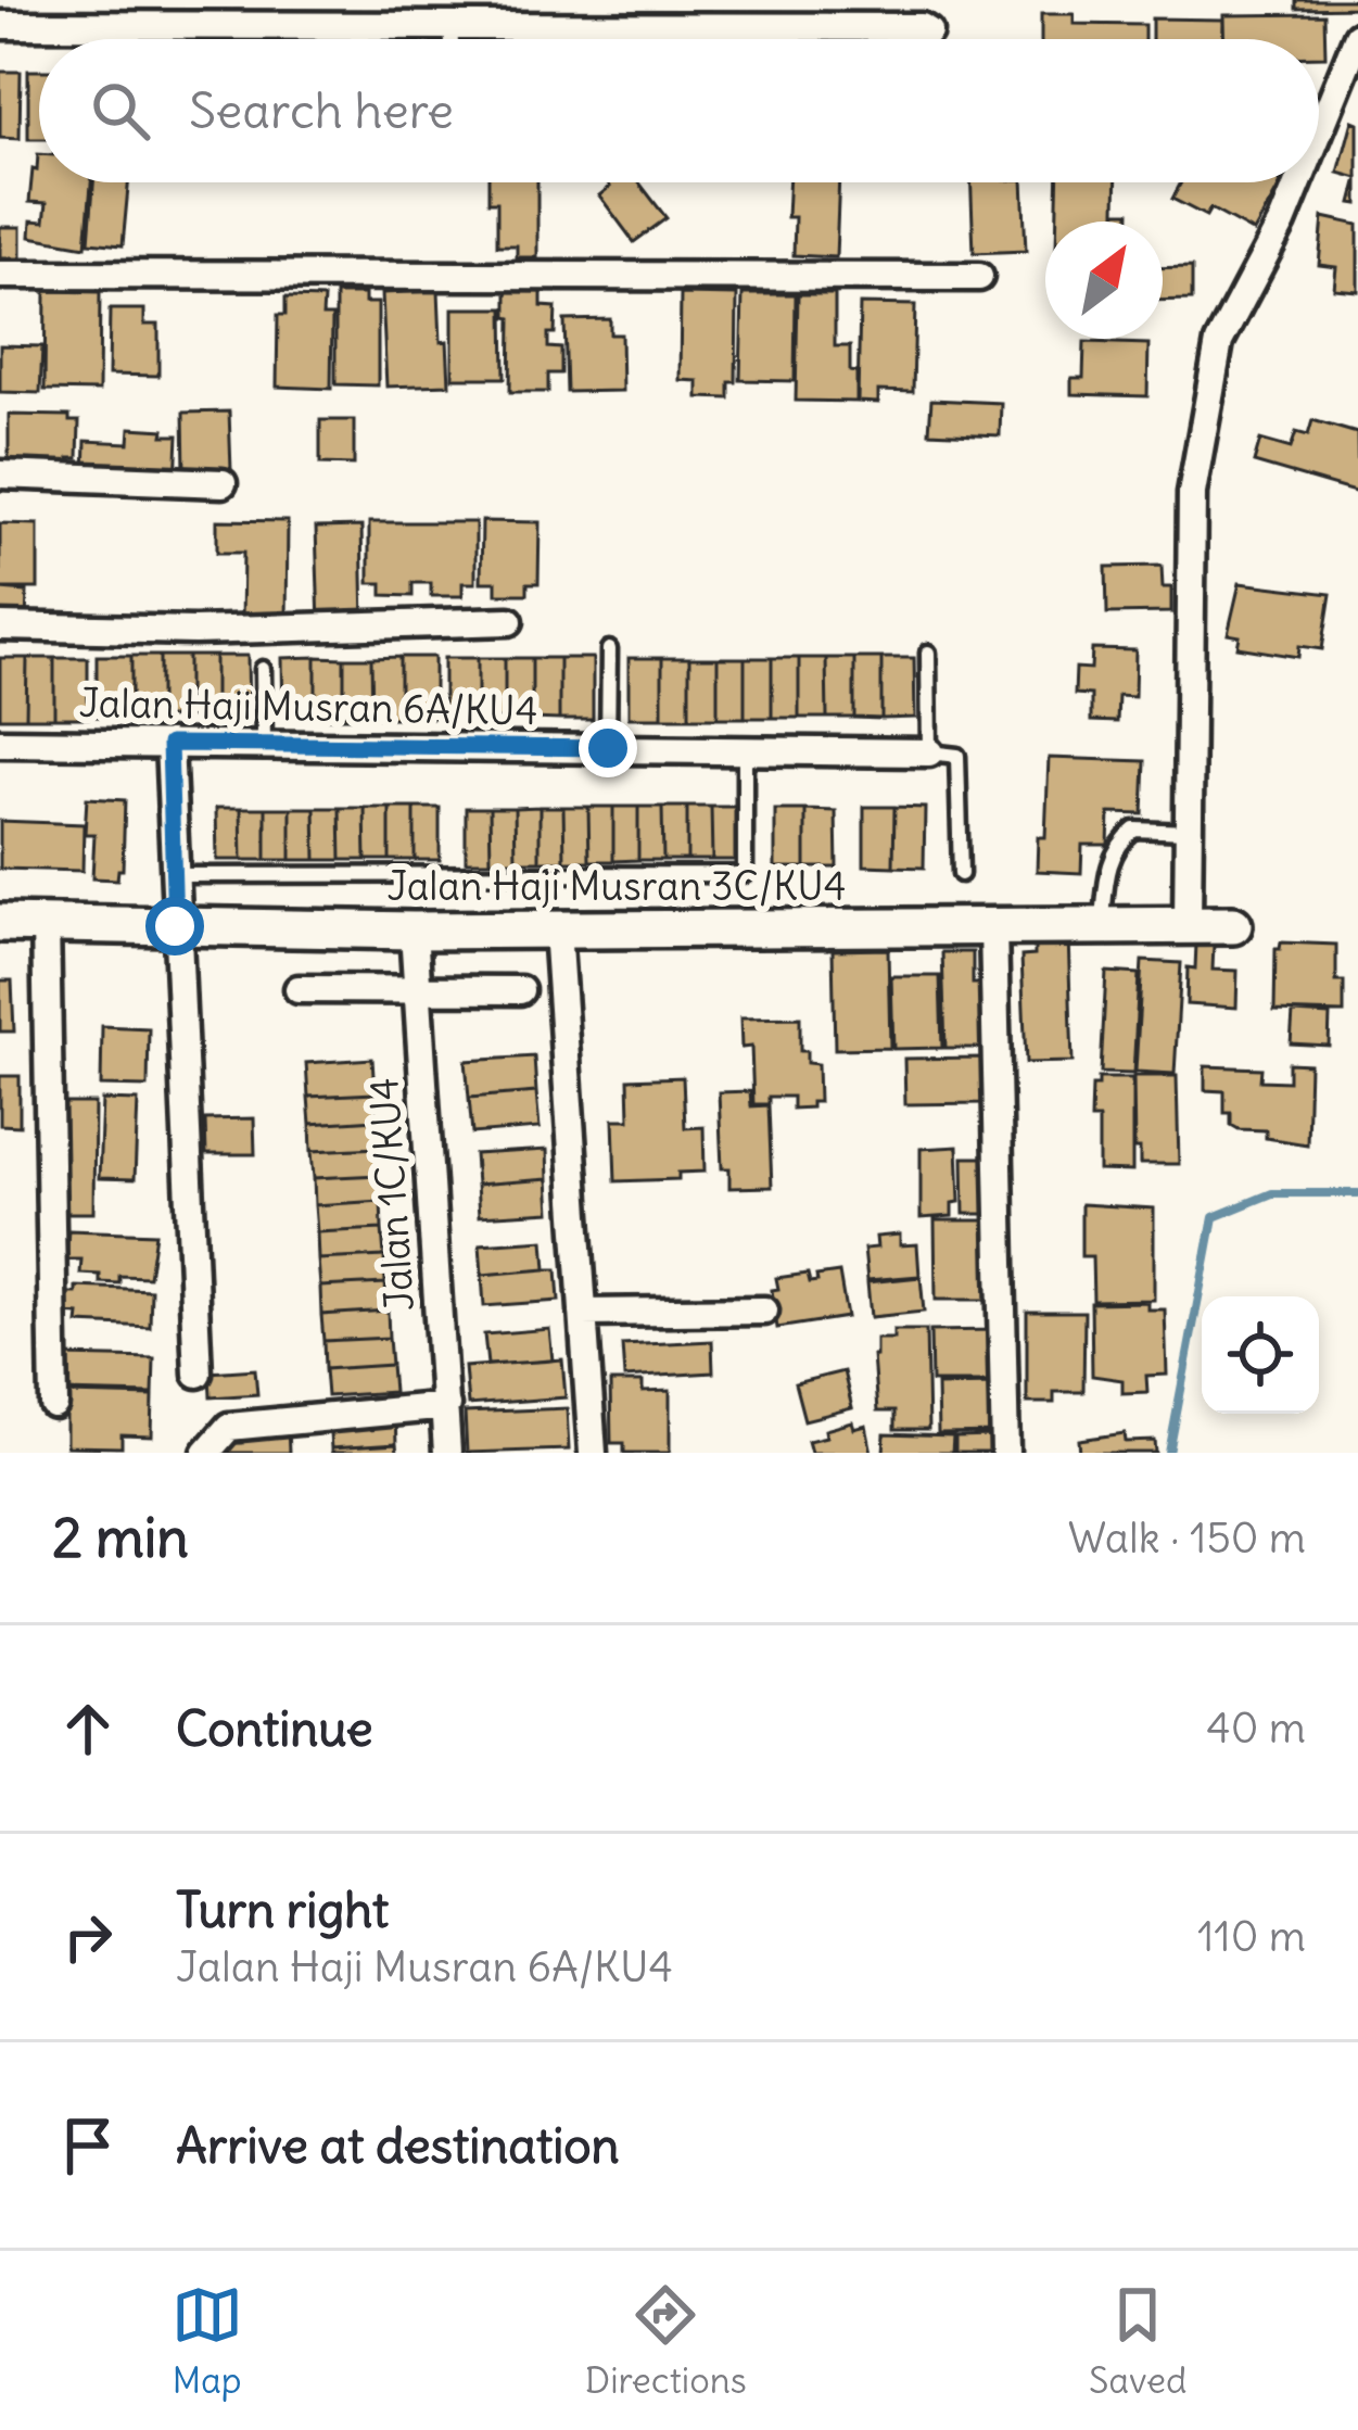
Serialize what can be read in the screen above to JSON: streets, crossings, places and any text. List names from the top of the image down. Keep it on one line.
{"streets":{"street":["Jalan Haji Musran 6A/KU4","Jalan Haji Musran 3C/KU4","Jalan 1C/KU4"]},"crossings":[["Jalan Haji Musran 3C/KU4","Jalan 1C/KU4"]],"north":"top right","page":{"search":"Search here","heading":["2 min","Walk · 150 m"],"list":[["Continue","40 m"],["Turn right","Jalan Haji Musran 6A/KU4","110 m"],"Arrive at destination"],"nav":["Map","Directions","Saved"]}}
